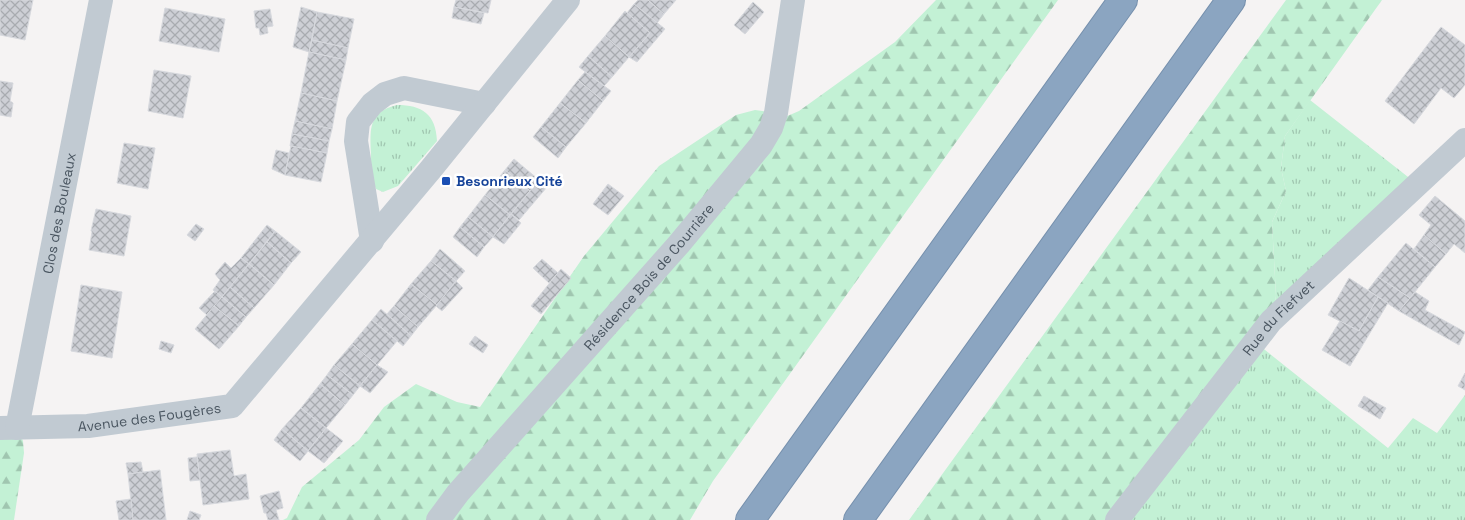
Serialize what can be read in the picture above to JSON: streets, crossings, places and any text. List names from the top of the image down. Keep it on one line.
{"streets":{"street":["Clos des Bouleaux","Résidence Bois de Courrière","Rue du Fiefvet","Avenue des Fougères"]},"crossings":[["Clos des Bouleaux","Avenue des Fougères"]],"places":{"transit":["Besonrieux Cité"]}}
